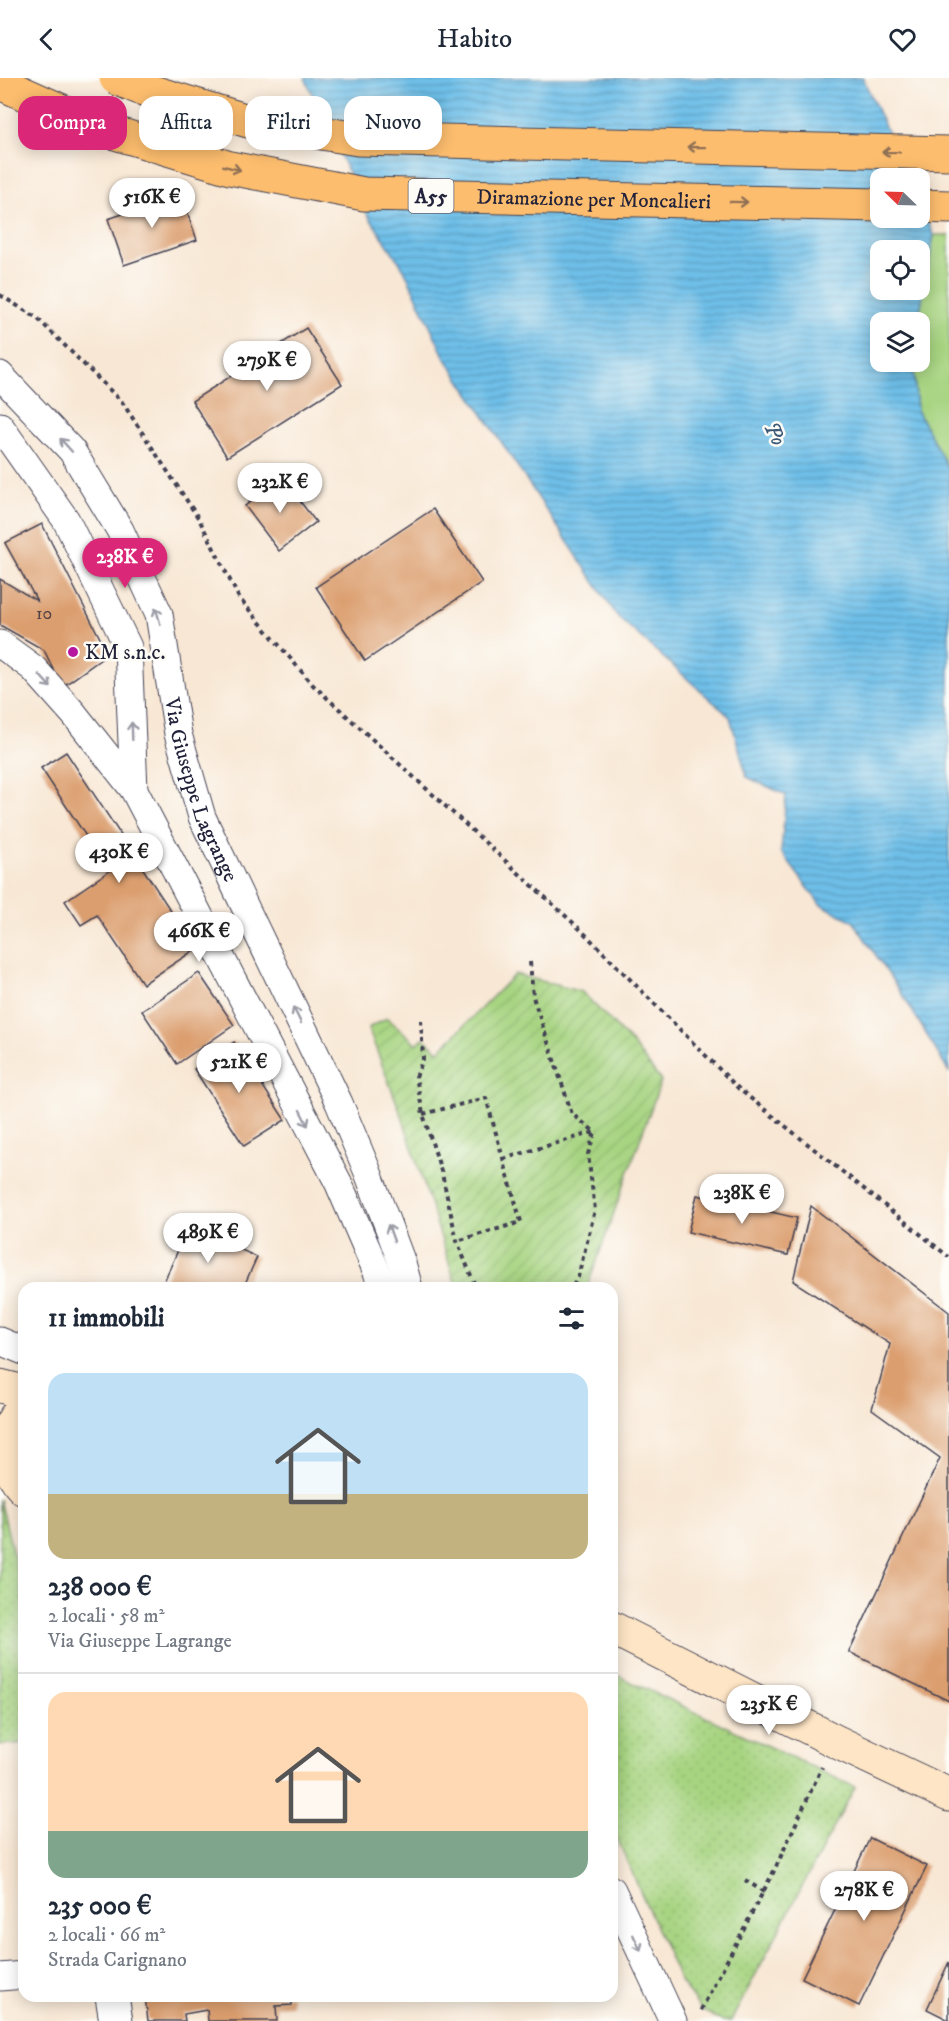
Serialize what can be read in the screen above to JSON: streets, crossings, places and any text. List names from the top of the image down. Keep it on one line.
{"streets":{"highway":["A55","Diramazione per Moncalieri"],"street":["Via Giuseppe Lagrange"]},"water":["Po"],"places":["KM s.n.c."],"house_numbers":["10"],"north":"top left","page":{"header":"Habito","chip":["Compra","Affitta","Filtri","Nuovo"],"price":["516K €","279K €","232K €","238K €","430K €","466K €","521K €","238K €","489K €","235K €","278K €"],"heading":"11 immobili","list":[{"name":"238 000 €","note":"2 locali · 58 m² · Via Giuseppe Lagrange"},{"name":"235 000 €","note":"2 locali · 66 m² · Strada Carignano"}]}}
